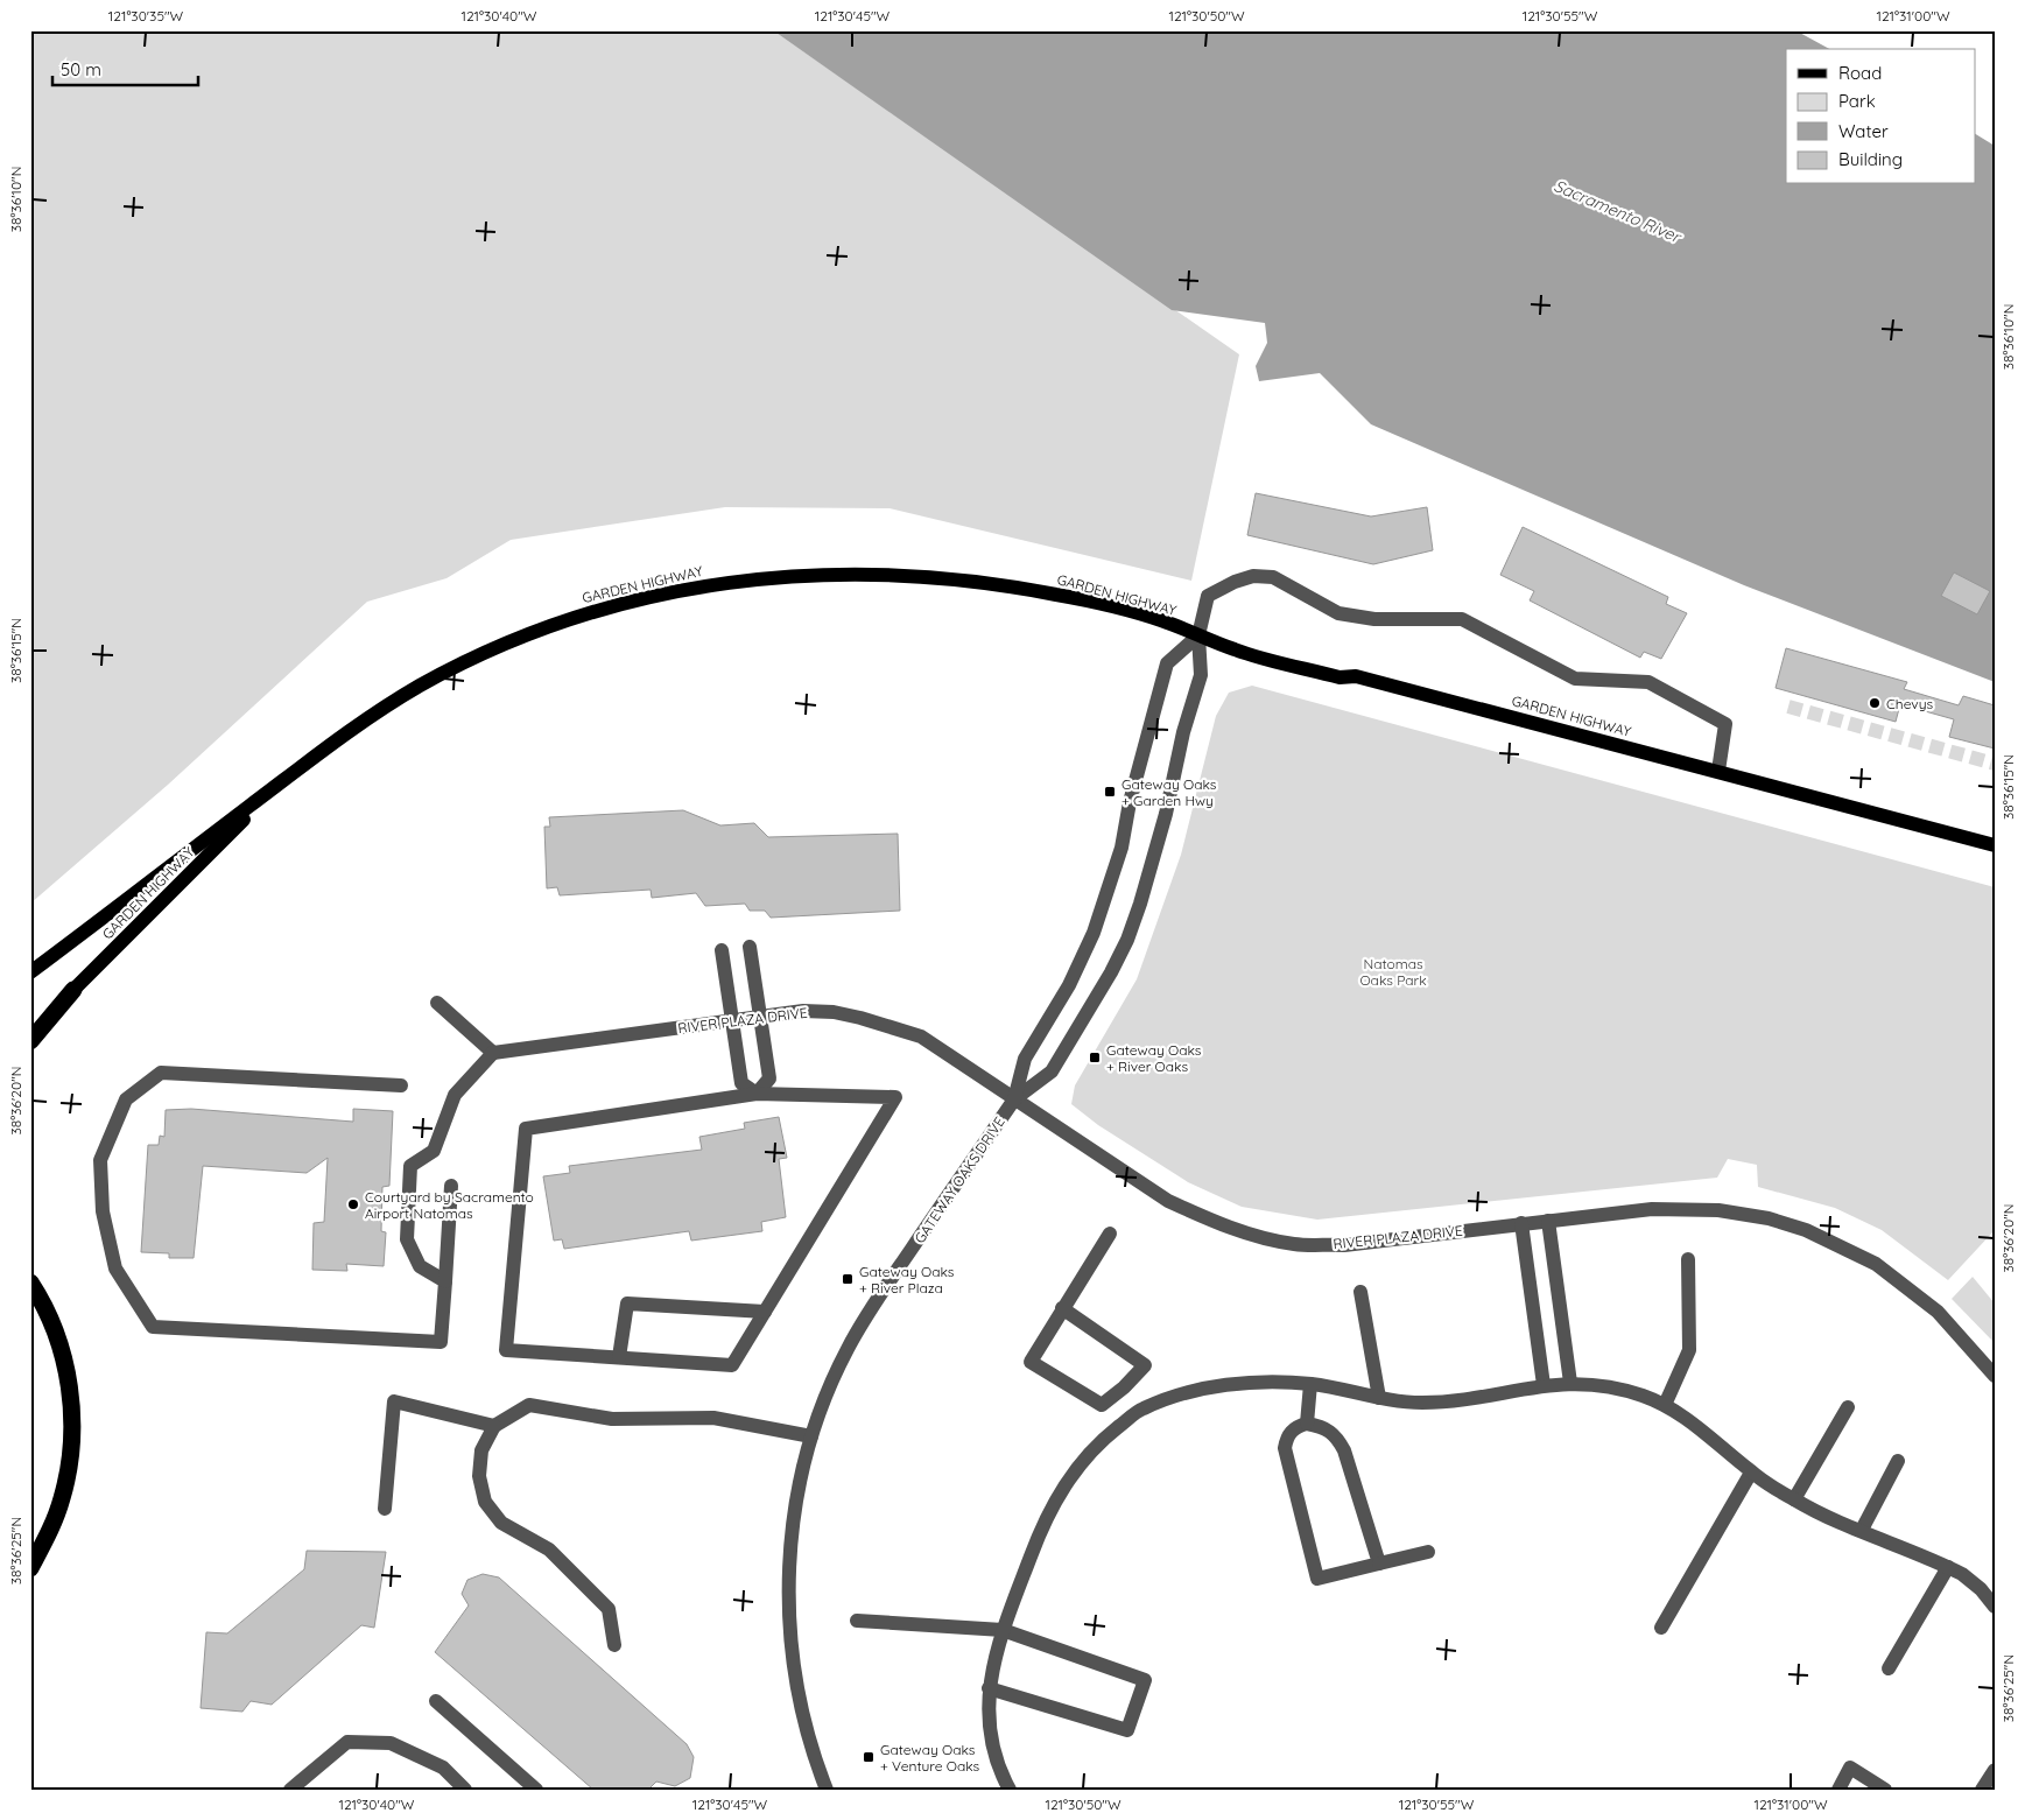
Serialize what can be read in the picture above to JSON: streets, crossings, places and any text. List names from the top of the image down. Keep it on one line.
{"streets":{"main road":["GARDEN HIGHWAY"],"street":["RIVER PLAZA DRIVE","GATEWAY OAKS DRIVE"]},"crossings":[["GARDEN HIGHWAY","GATEWAY OAKS DRIVE"],["RIVER PLAZA DRIVE","GATEWAY OAKS DRIVE"]],"water":["Sacramento River"],"parks":["Natomas Oaks Park"],"places":{"other":["Chevys","Courtyard by Sacramento Airport Natomas"],"transit":["Gateway Oaks + Garden Hwy","Gateway Oaks + River Oaks","Gateway Oaks + River Plaza","Gateway Oaks + Venture Oaks"]},"legend":["Road","Park","Water","Building"],"scale_bar":"50 m","coordinates":["121°30'35\"W","121°30'40\"W","121°30'45\"W","121°30'50\"W","121°30'55\"W","121°31'00\"W","38°36'10\"N","38°36'15\"N","38°36'20\"N","38°36'25\"N"]}
